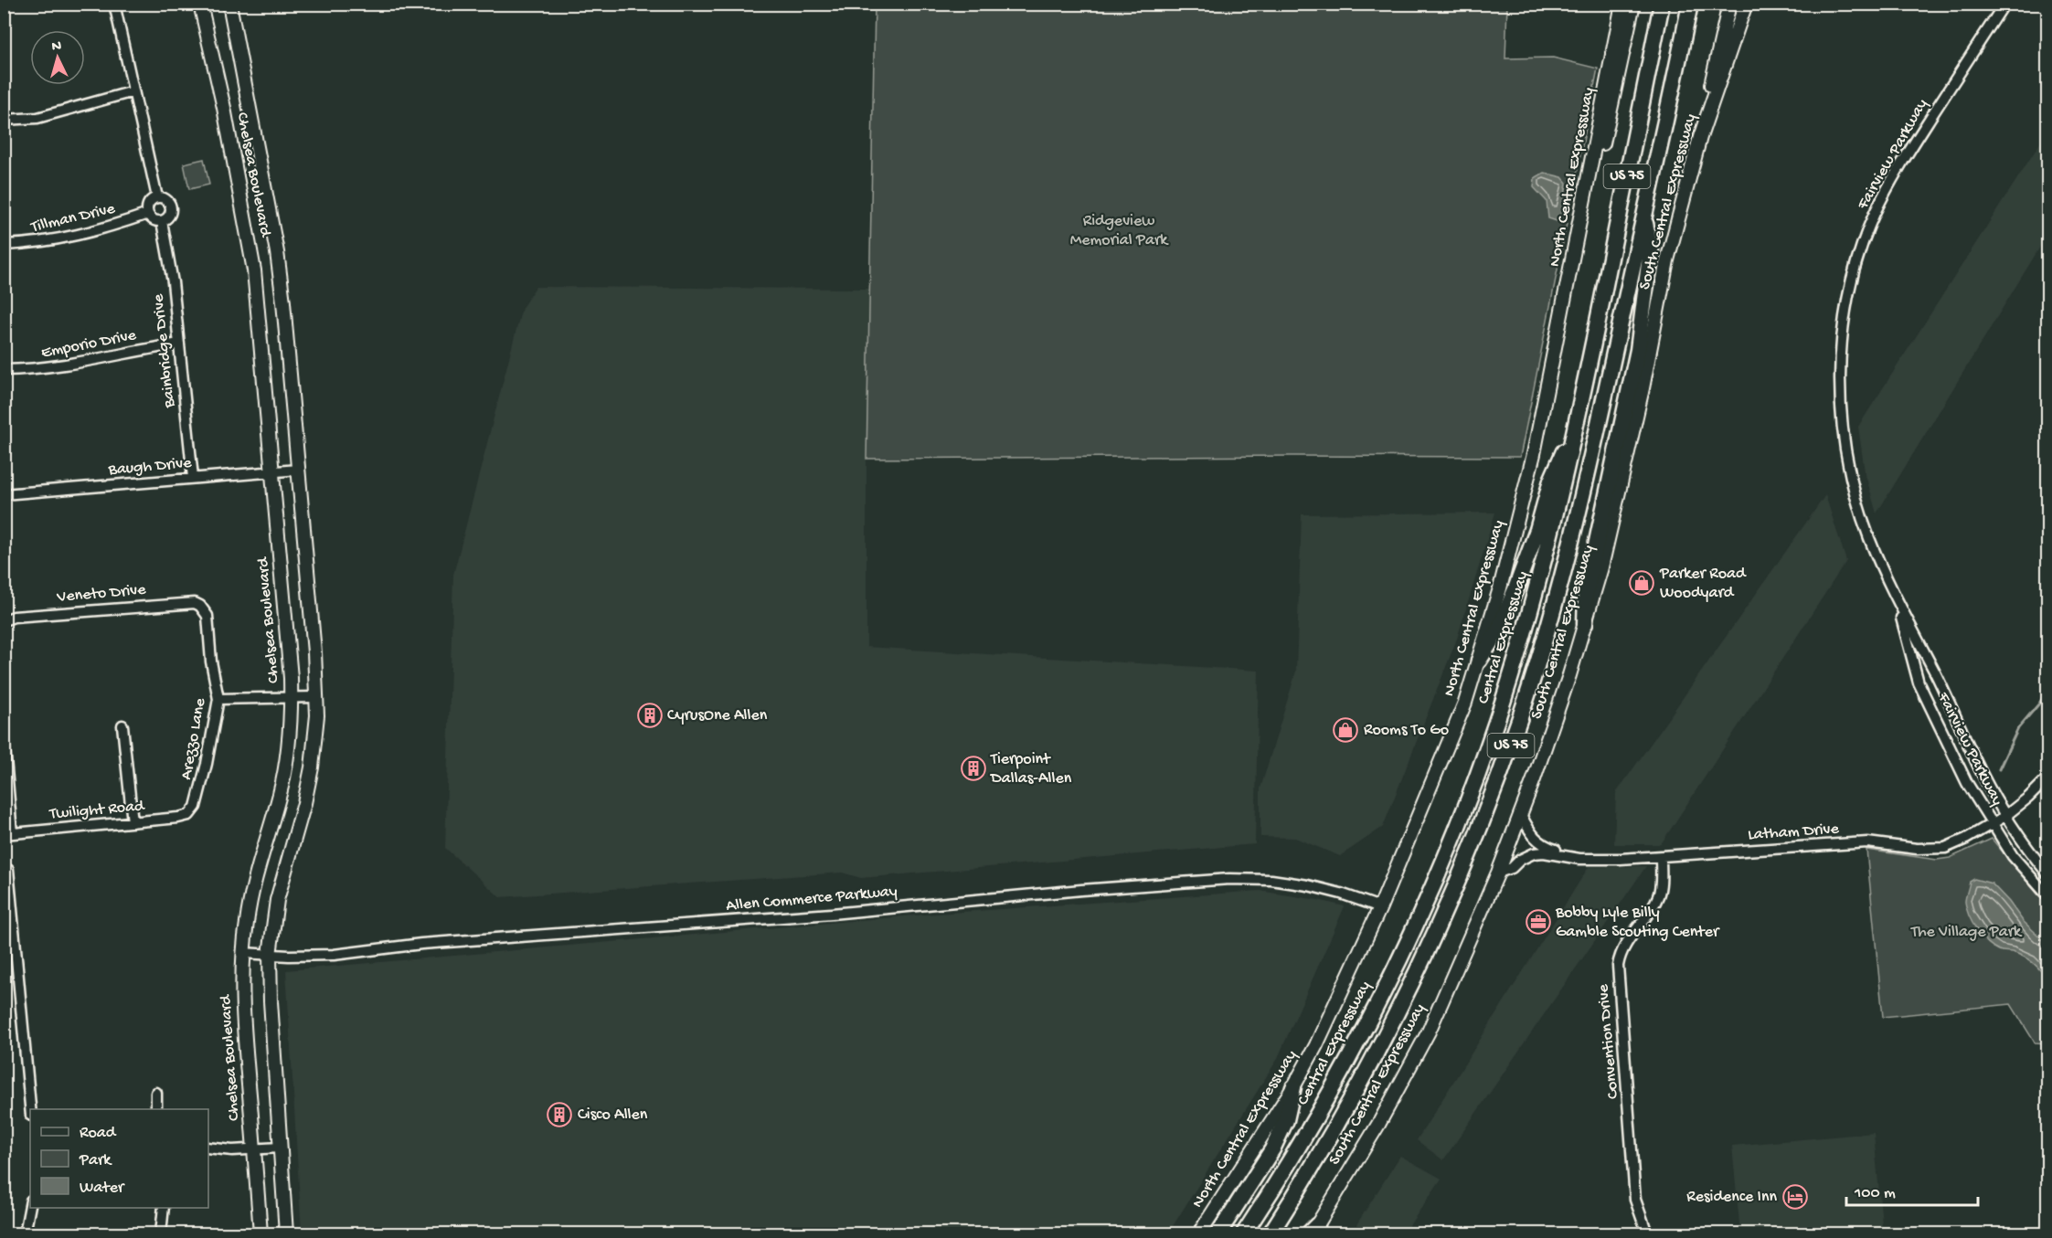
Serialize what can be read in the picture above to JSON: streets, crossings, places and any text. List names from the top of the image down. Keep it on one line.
{"streets":{"highway":["US 75","Central Expressway"],"main road":["Chelsea Boulevard","North Central Expressway","South Central Expressway"],"street":["Fairview Parkway","Tillman Drive","Emporio Drive","Bainbridge Drive","Baugh Drive","Veneto Drive","Arezzo Lane","Twilight Road","Latham Drive","Allen Commerce Parkway","Convention Drive"]},"crossings":[["Fairview Parkway","Latham Drive"],["Chelsea Boulevard","Baugh Drive"],["Chelsea Boulevard","Allen Commerce Parkway"],["North Central Expressway","Allen Commerce Parkway"],["South Central Expressway","Latham Drive"],["Tillman Drive","Bainbridge Drive"],["Emporio Drive","Bainbridge Drive"],["Bainbridge Drive","Baugh Drive"],["Veneto Drive","Arezzo Lane"],["Arezzo Lane","Twilight Road"],["Latham Drive","Convention Drive"]],"parks":["Ridgeview Memorial Park","The Village Park"],"places":{"shop":["Parker Road Woodyard","Rooms To Go"],"building":["CyrusOne Allen","Tierpoint Dallas-Allen","Cisco Allen"],"office":["Bobby Lyle Billy Gamble Scouting Center"],"hotel":["Residence Inn"]},"legend":["Road","Park","Water"],"scale_bar":"100 m","north":"top"}
